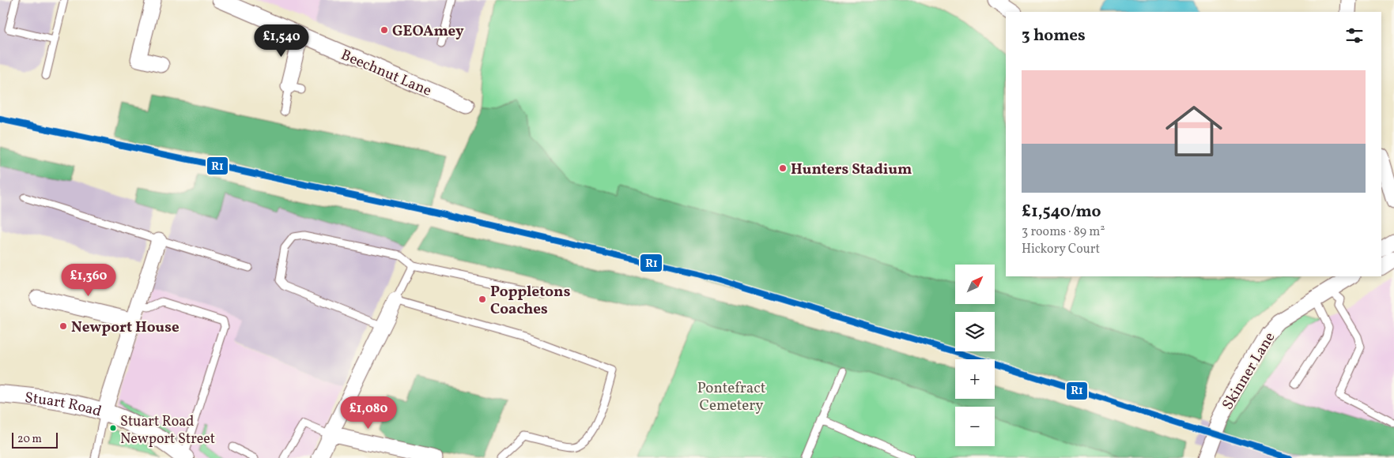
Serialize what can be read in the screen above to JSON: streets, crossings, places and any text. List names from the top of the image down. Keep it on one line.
{"streets":{"street":["Beechnut Lane","Skinner Lane","Stuart Road"]},"parks":["Pontefract Cemetery"],"places":["GEOAmey","Hunters Stadium","Poppletons Coaches","Newport House","Stuart Road Newport Street"],"lines":["transit line R1"],"scale_bar":"20 m","north":"top right","page":{"heading":"3 homes","price":["£1,540","£1,360","£1,080"],"list":[{"name":"£1,540/mo","note":"3 rooms · 89 m² · Hickory Court"}],"map_buttons":["+","−"],"scale":"20 m"}}
